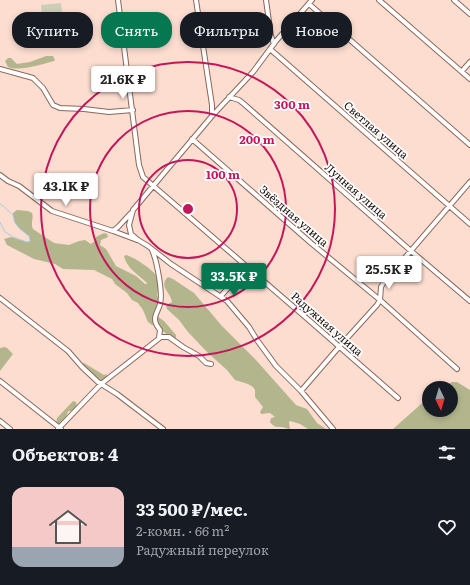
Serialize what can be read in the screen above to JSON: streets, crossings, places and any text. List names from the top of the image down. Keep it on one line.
{"streets":{"street":["Светлая улица","Лунная улица","Звёздная улица","Радужная улица"]},"north":"bottom","page":{"chip":["Купить","Снять","Фильтры","Новое"],"price":["21.6K ₽","43.1K ₽","25.5K ₽","33.5K ₽"],"heading":"Объектов: 4","list":[{"name":"33 500 ₽/мес.","note":"2-комн. · 66 m² · Радужный переулок"}]},"rings":["300 m","200 m","100 m"]}
